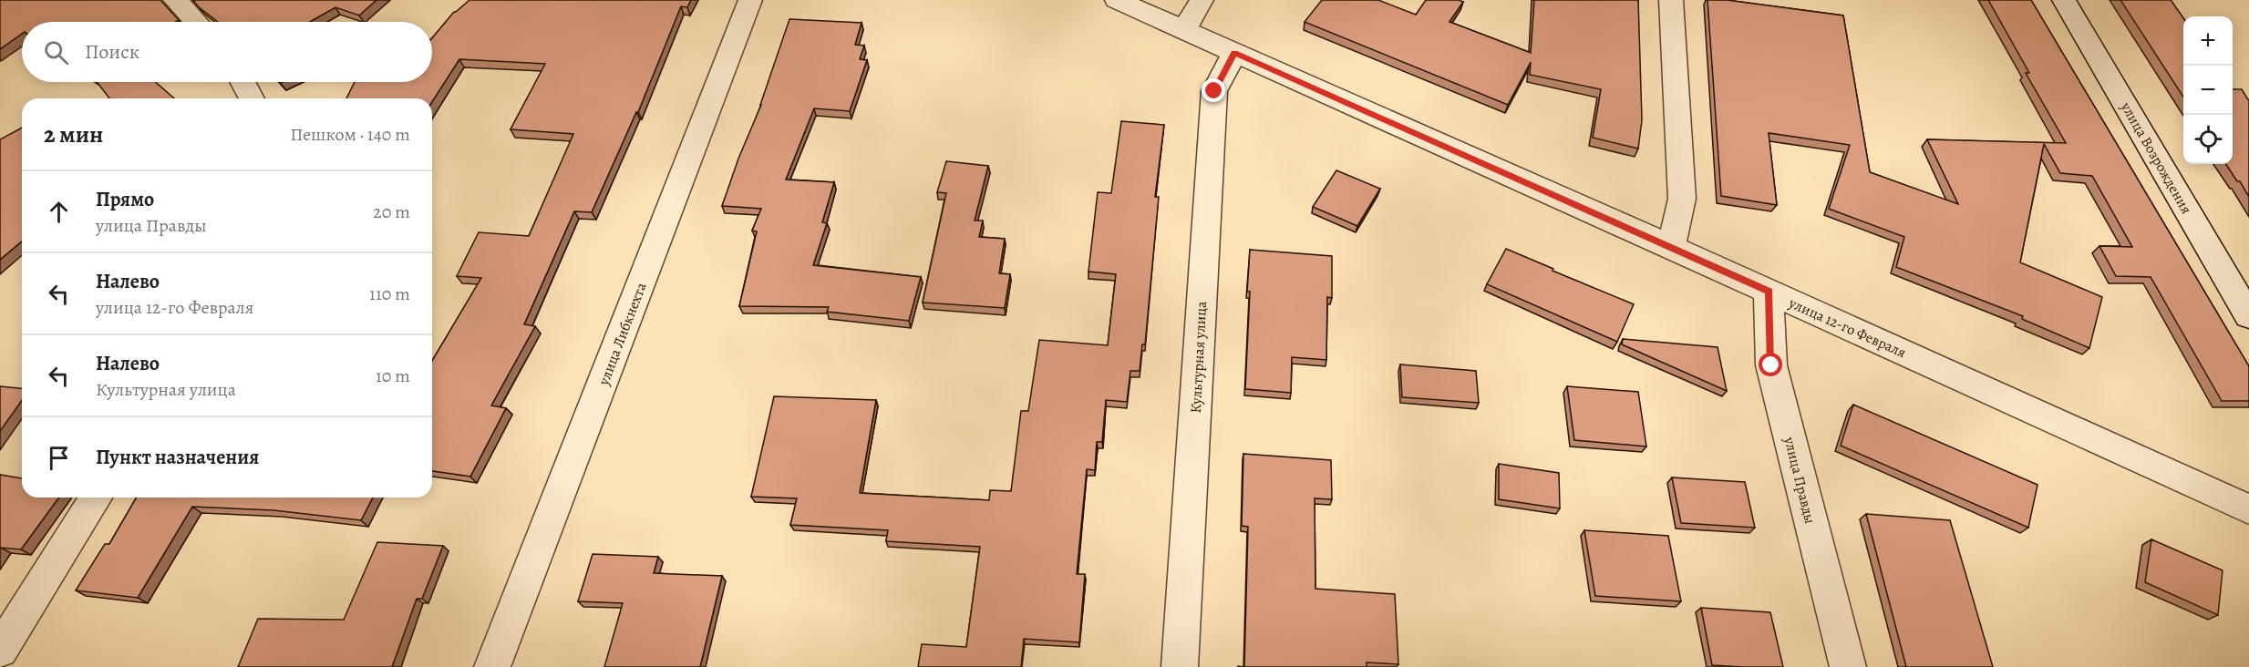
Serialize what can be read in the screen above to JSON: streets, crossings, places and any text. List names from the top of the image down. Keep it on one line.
{"streets":{"street":["улица Возрождения","улица 12-го Февраля","улица Либкнехта","Культурная улица","улица Правды"]},"crossings":[["улица 12-го Февраля","Культурная улица"],["улица 12-го Февраля","улица Правды"]],"page":{"map_buttons":["+","−"],"search":"Поиск","heading":["2 мин","Пешком · 140 m"],"list":[["Прямо","улица Правды","20 m"],["Налево","улица 12-го Февраля","110 m"],["Налево","Культурная улица","10 m"],"Пункт назначения"]}}
